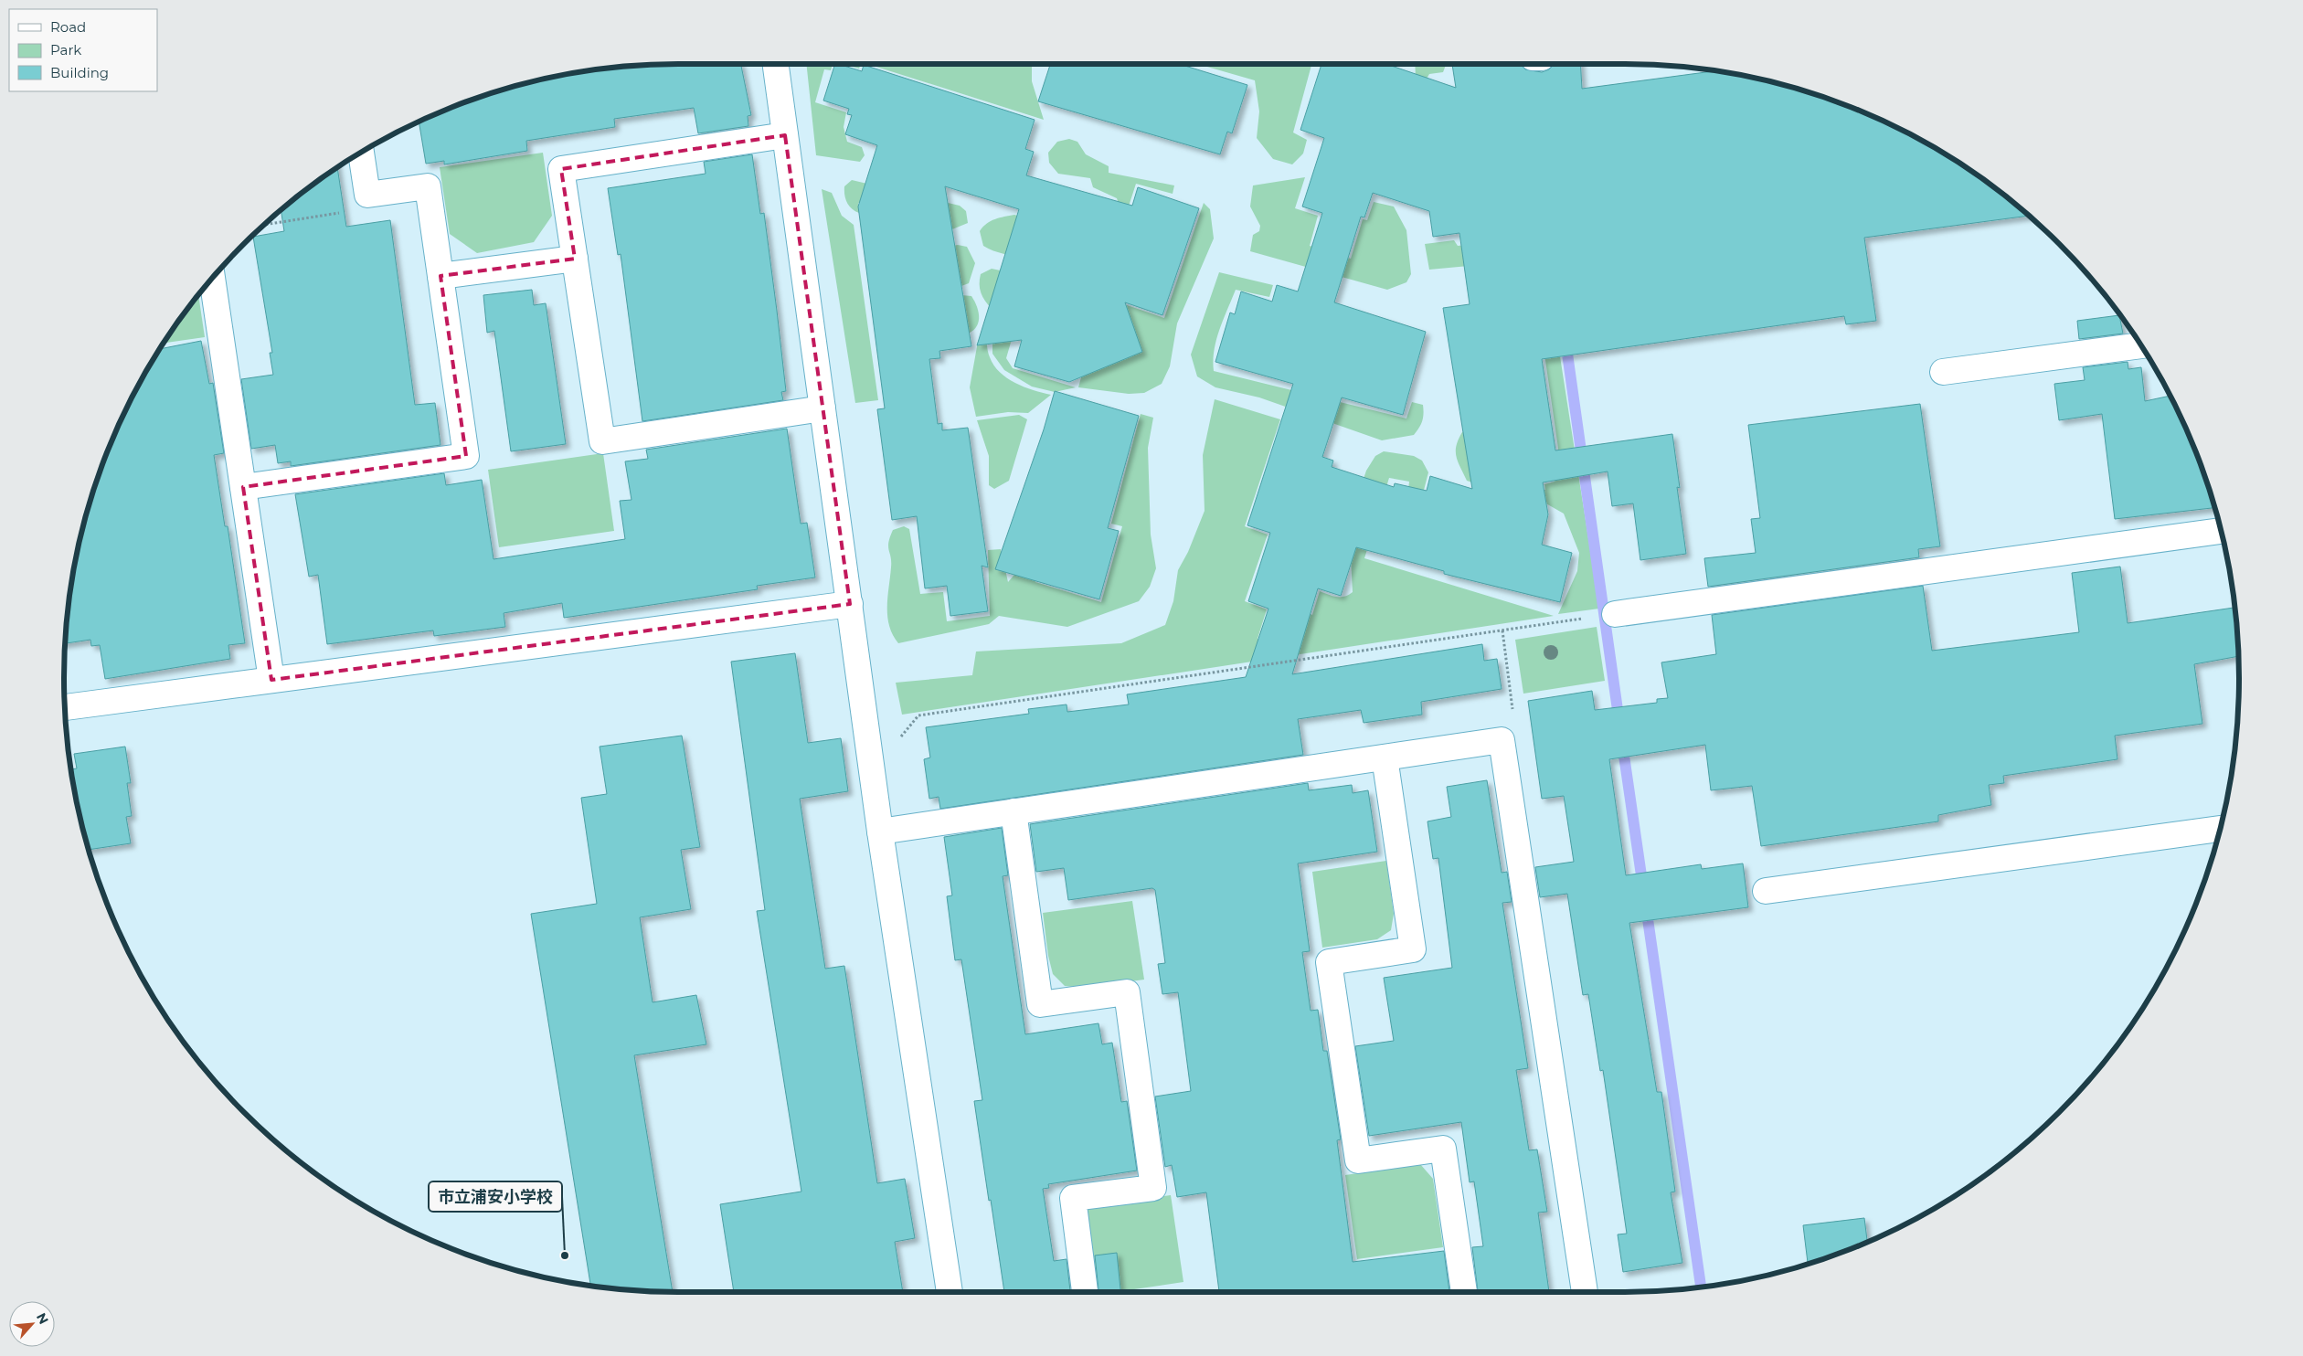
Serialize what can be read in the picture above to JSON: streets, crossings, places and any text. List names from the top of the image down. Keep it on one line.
{"places":["市立浦安小学校"],"legend":["Road","Park","Building"],"north":"top right"}
